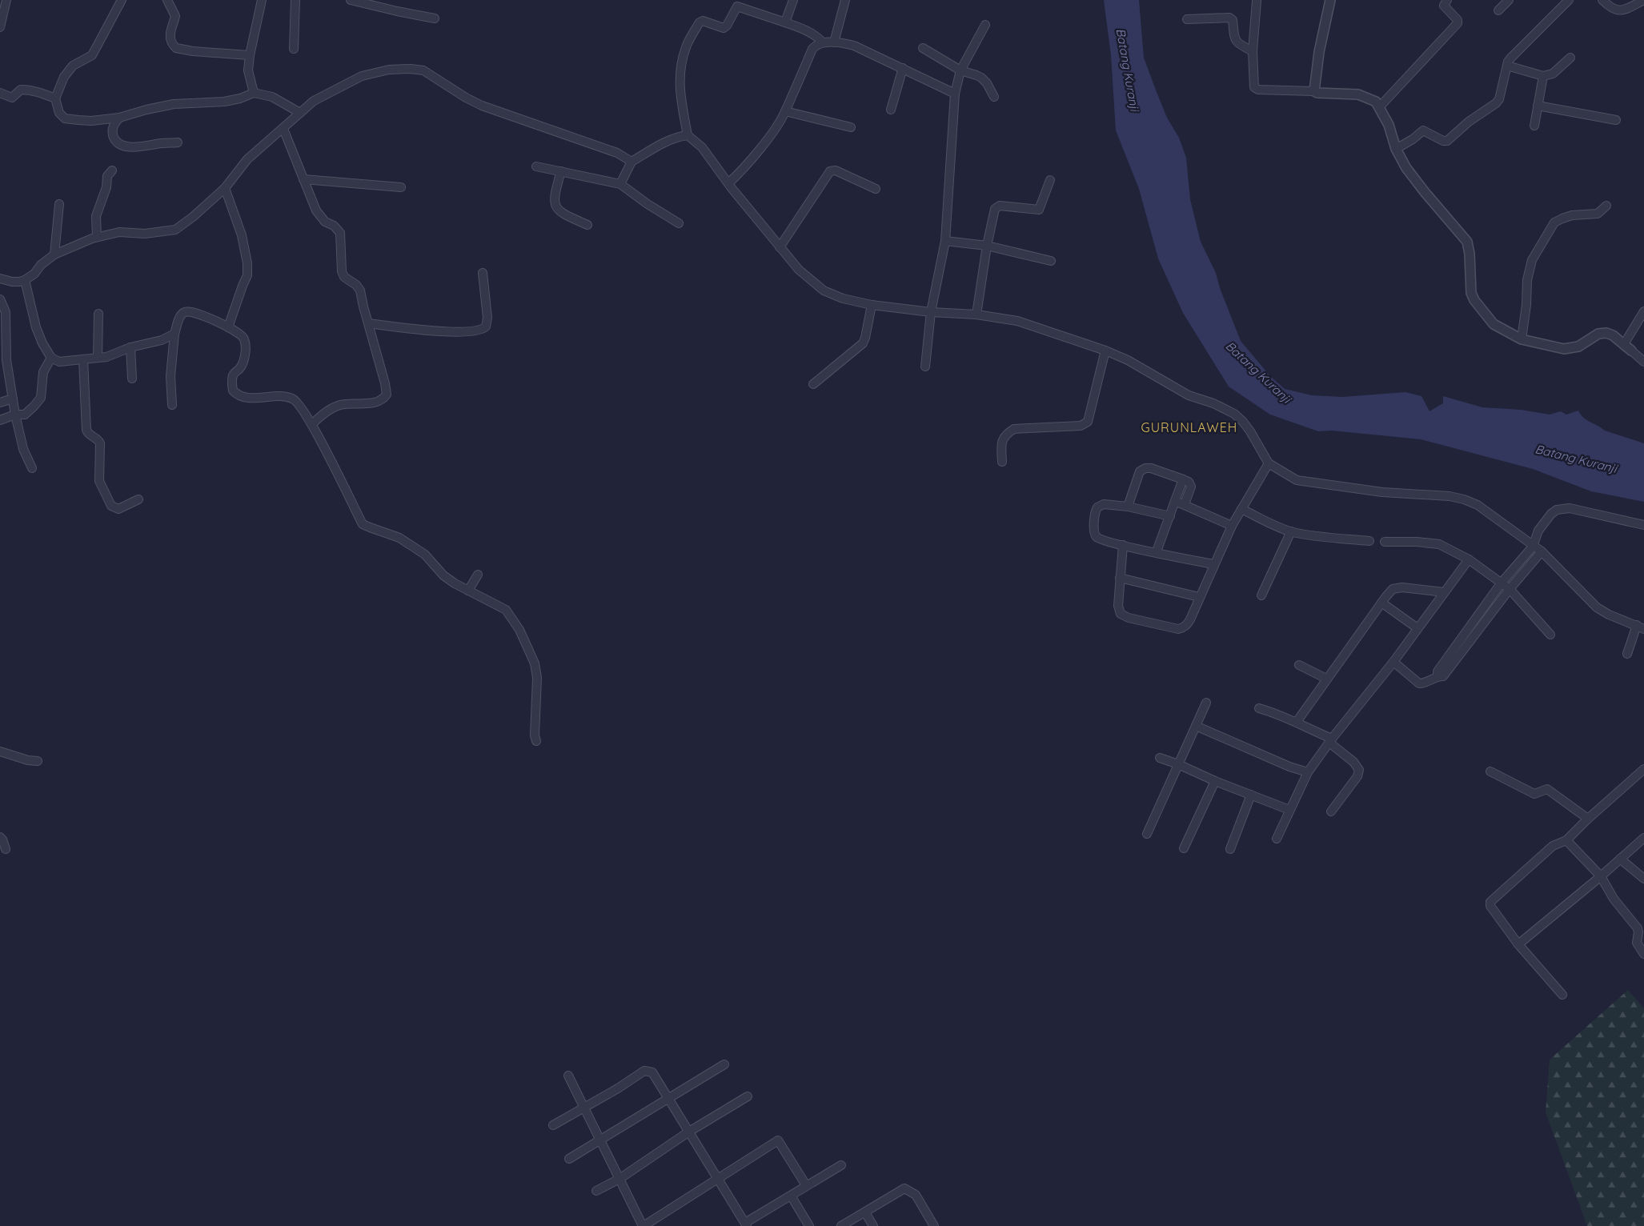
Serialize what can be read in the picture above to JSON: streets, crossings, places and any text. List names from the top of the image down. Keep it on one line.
{"districts":["GURUNLAWEH"],"water":["Batang Kuranji"]}
